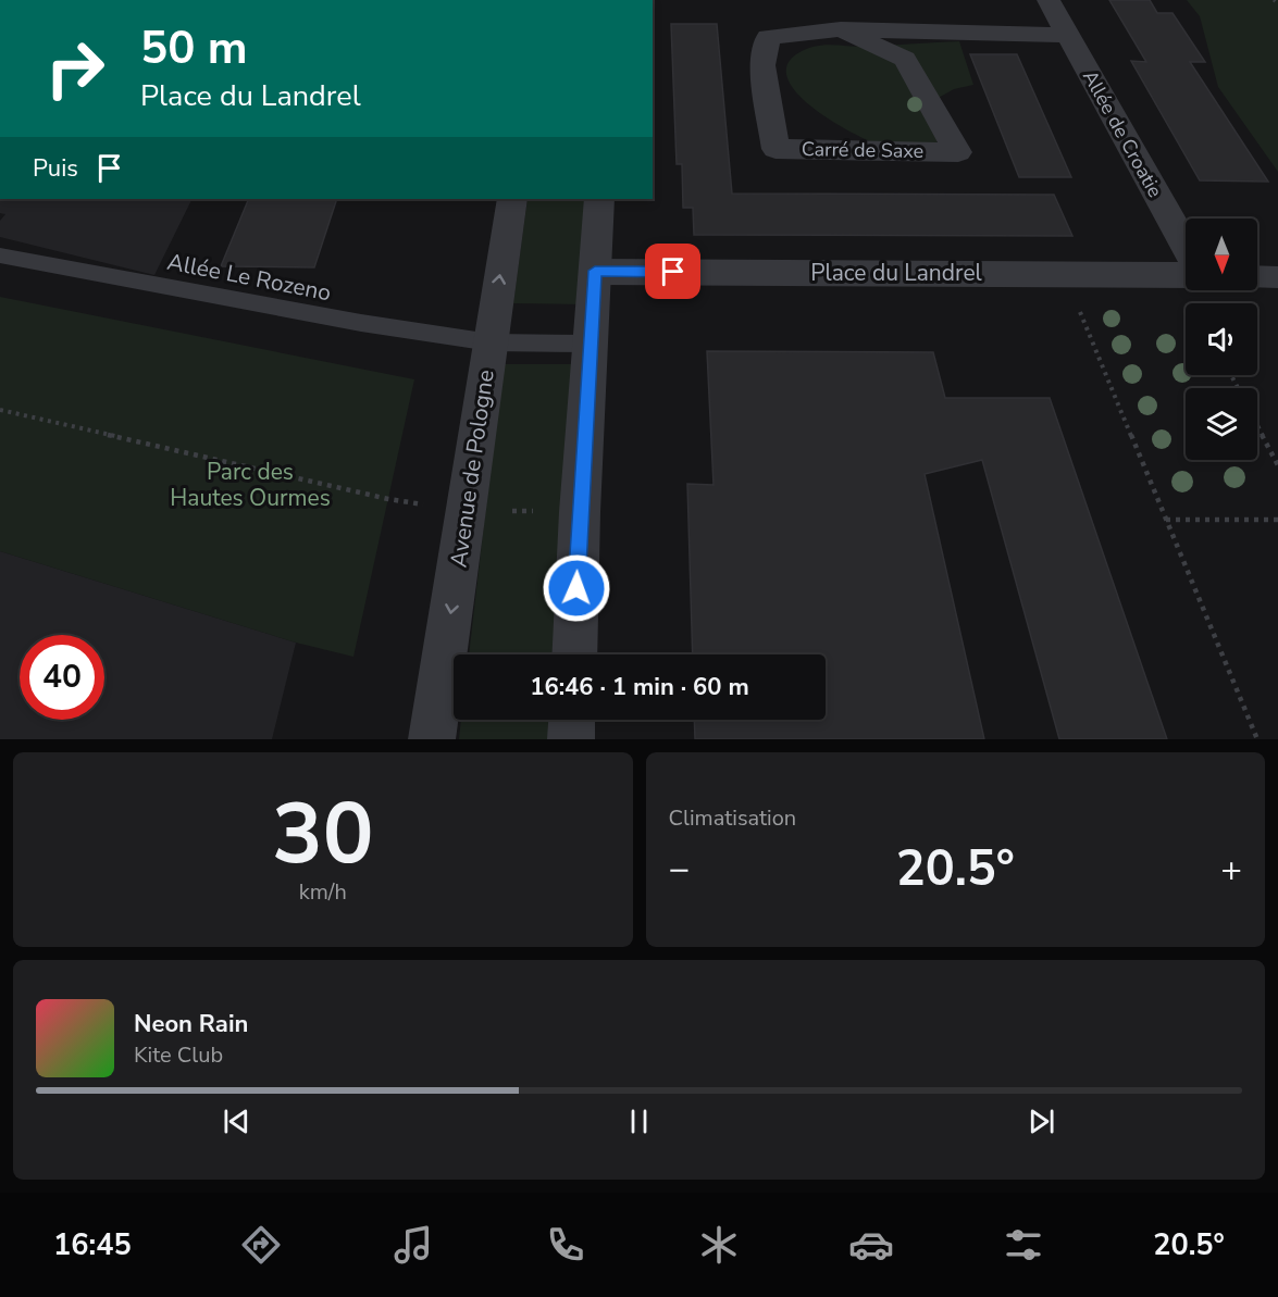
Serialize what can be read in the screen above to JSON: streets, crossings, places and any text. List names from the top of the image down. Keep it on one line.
{"streets":{"street":["Allée de Croatie","Carré de Saxe","Place du Landrel","Avenue de Pologne"],"lane":["Allée Le Rozeno"]},"crossings":[["Allée de Croatie","Carré de Saxe"],["Allée Le Rozeno","Avenue de Pologne"]],"parks":["Parc des Hautes Ourmes"],"north":"bottom","page":{"turn":["50 m","Place du Landrel"],"then":"Puis","limit":"40","trip":"16:46 · 1 min · 60 m","tile":[["30","km/h"],"Climatisation"],"heat":["−","20.5°","+"],"song":["Neon Rain","Kite Club"],"tabs":["16:45","20.5°"]}}
